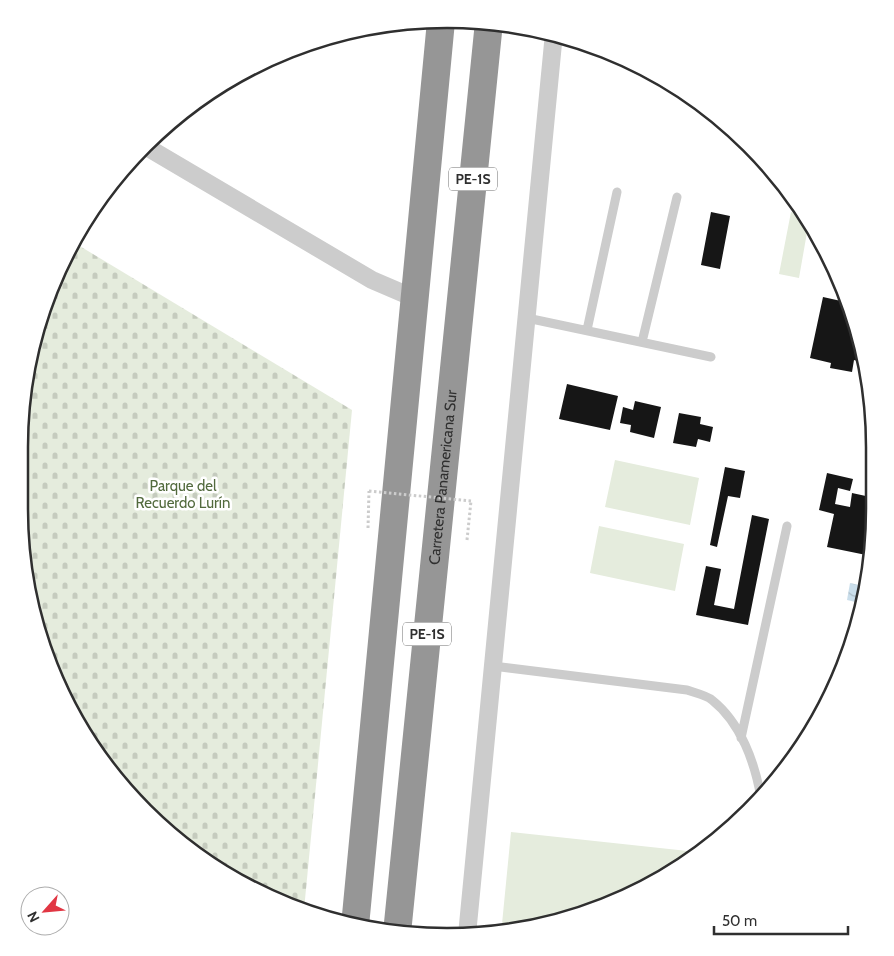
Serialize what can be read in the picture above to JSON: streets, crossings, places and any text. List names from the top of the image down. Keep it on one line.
{"streets":{"highway":["PE-1S","Carretera Panamericana Sur"]},"parks":["Parque del Recuerdo Lurín"],"scale_bar":"50 m","north":"bottom left"}
